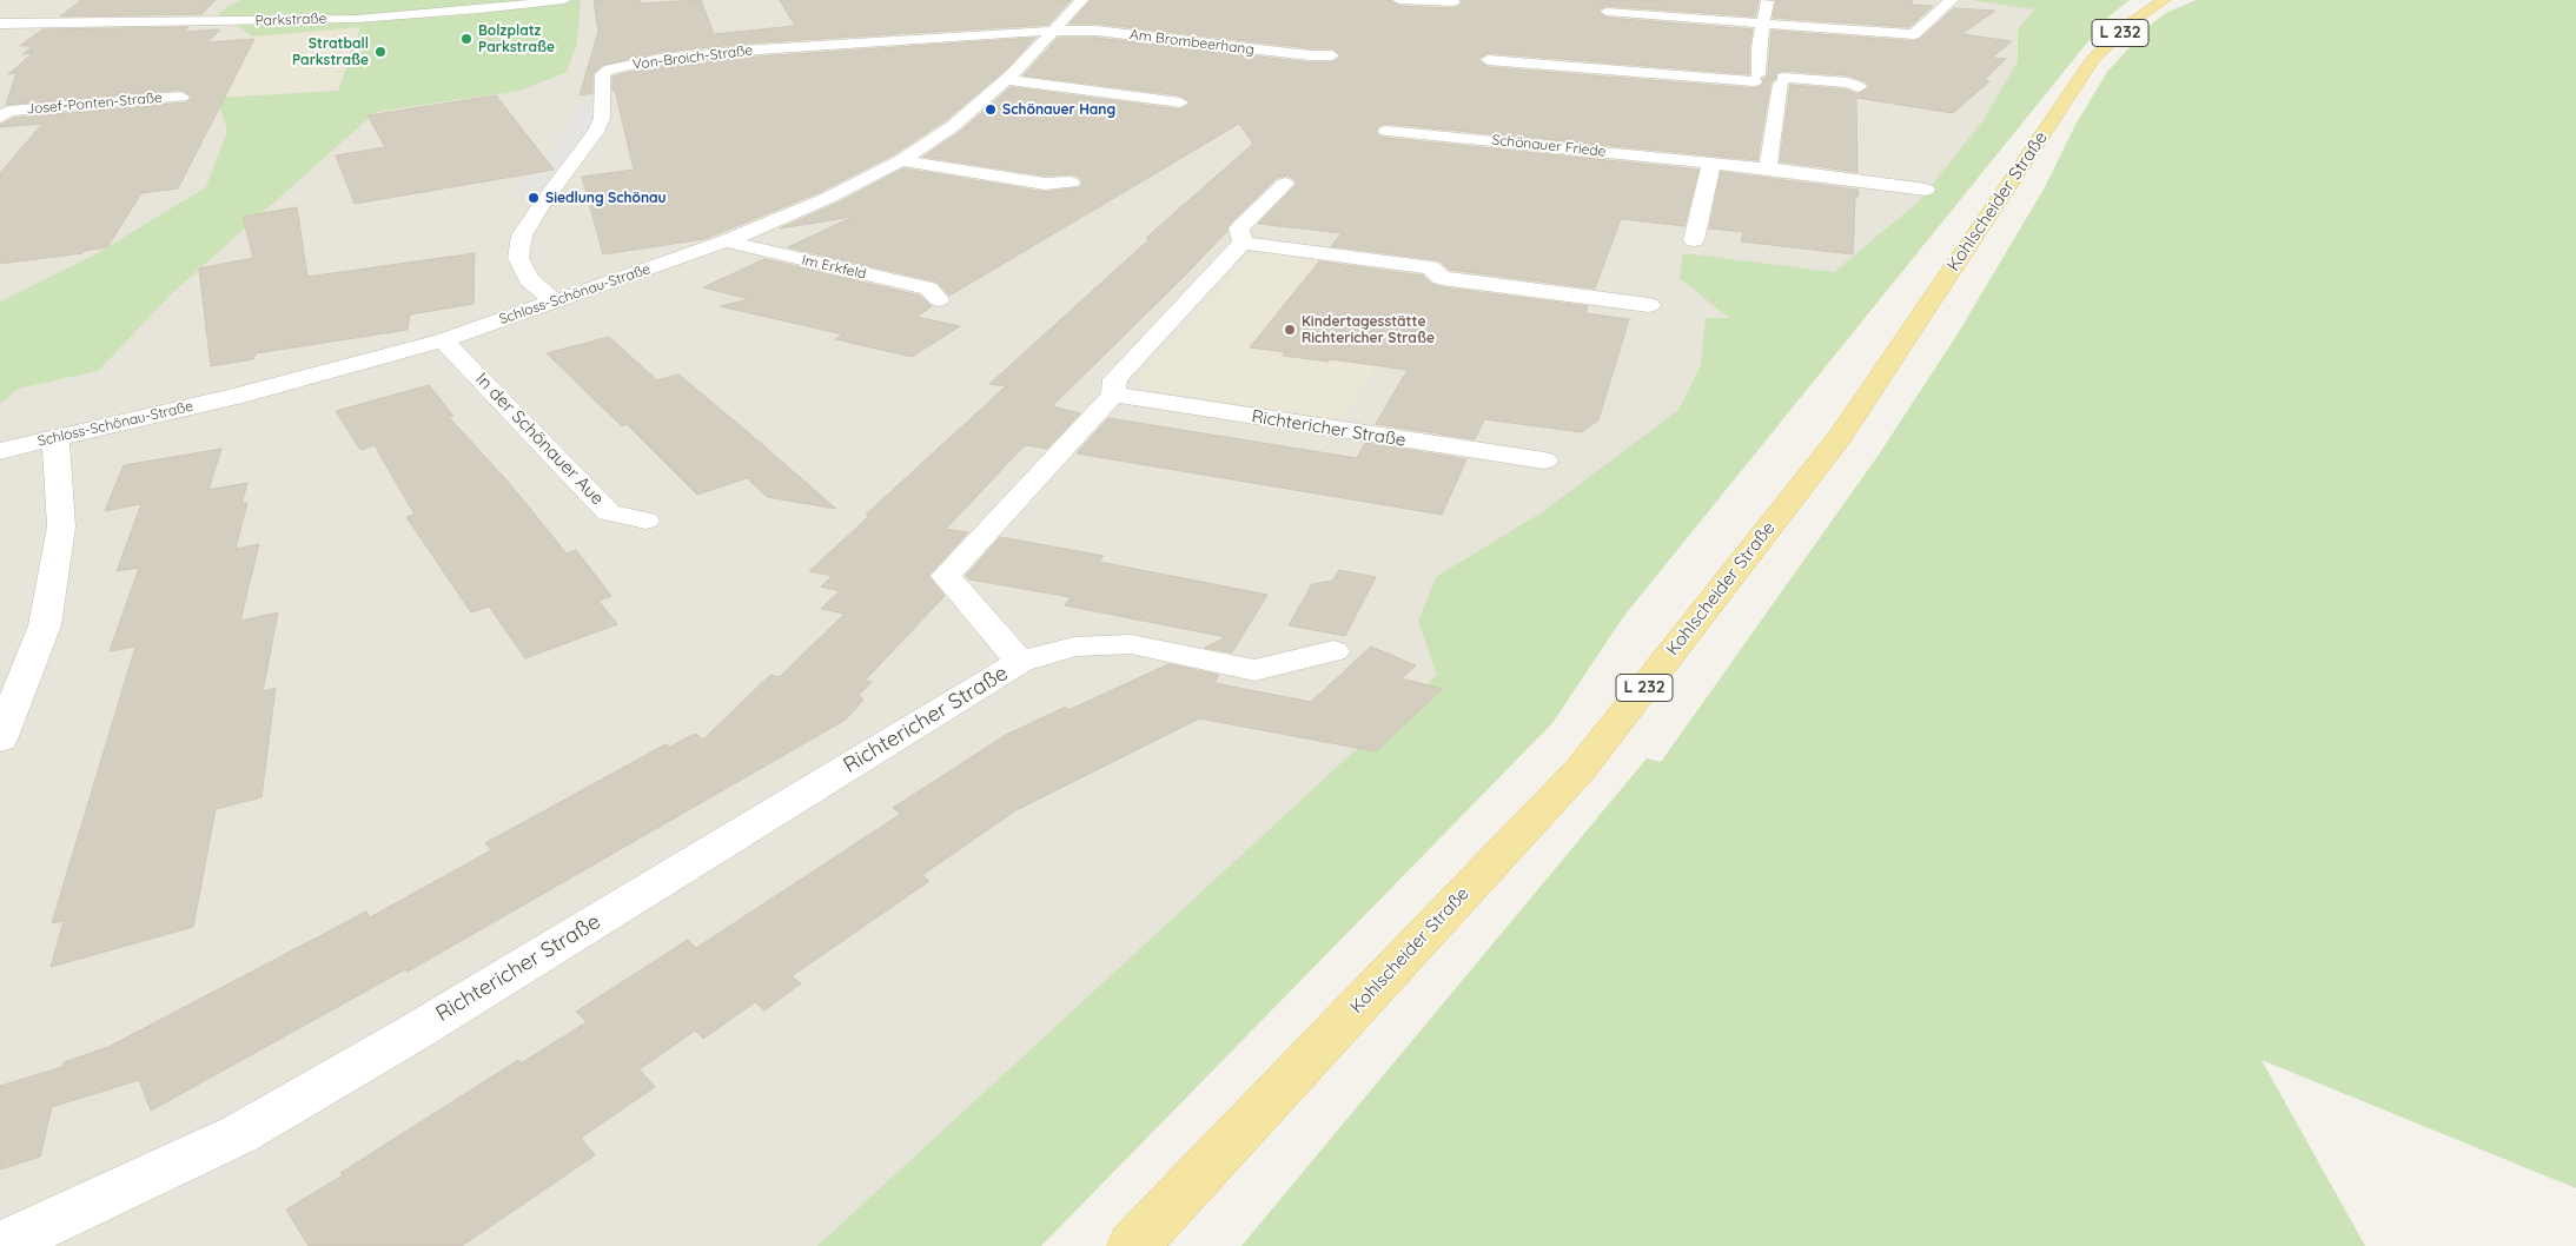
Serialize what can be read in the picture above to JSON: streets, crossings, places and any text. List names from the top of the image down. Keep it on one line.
{"streets":{"main road":["L 232","Kohlscheider Straße"],"street":["Parkstraße","Am Brombeerhang","Von-Broich-Straße","Josef-Ponten-Straße","Schönauer Friede","Im Erkfeld","Schloss-Schönau-Straße","Richtericher Straße","In der Schönauer Aue"]},"crossings":[["Am Brombeerhang","Von-Broich-Straße"],["Am Brombeerhang","Schloss-Schönau-Straße"],["Von-Broich-Straße","Schloss-Schönau-Straße"],["Im Erkfeld","Schloss-Schönau-Straße"],["Schloss-Schönau-Straße","In der Schönauer Aue"]],"places":["Bolzplatz Parkstraße","Stratball Parkstraße","Schönauer Hang","Siedlung Schönau","Kindertagesstätte Richtericher Straße"]}
